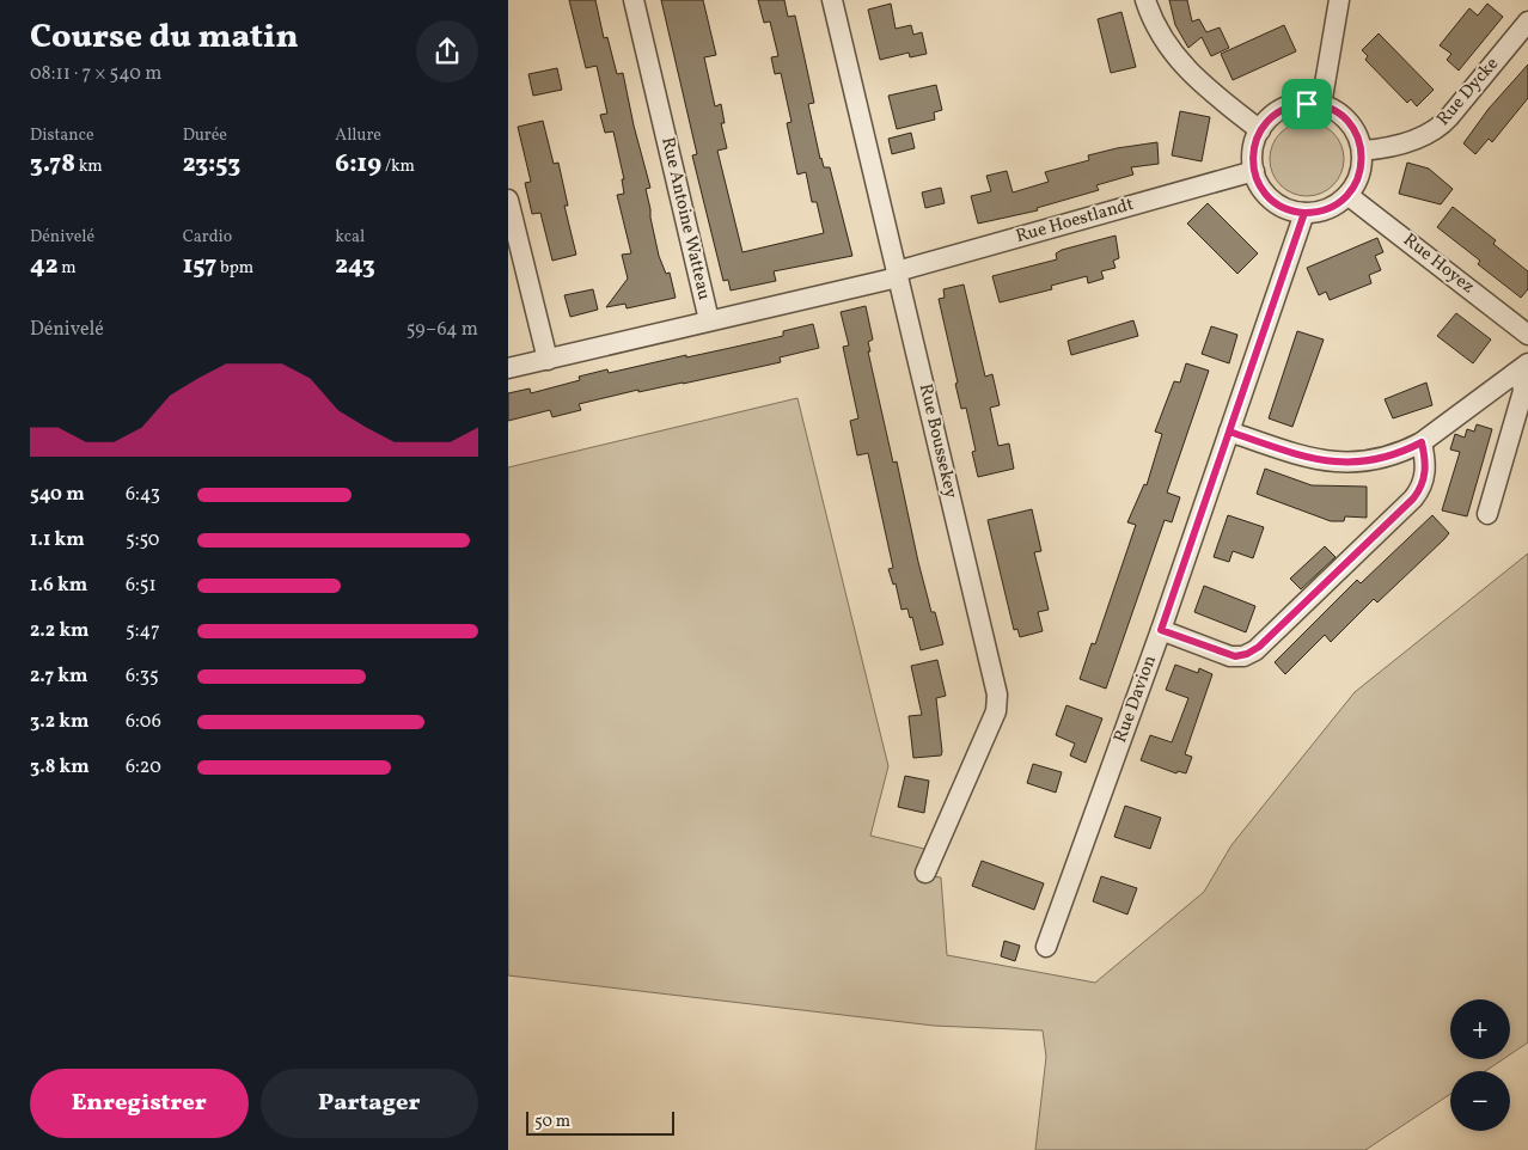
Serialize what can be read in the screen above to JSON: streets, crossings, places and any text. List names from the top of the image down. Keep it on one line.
{"streets":{"street":["Rue Dycke","Rue Antoine Watteau","Rue Hoestlandt","Rue Hoyez","Rue Boussekey","Rue Davion"]},"crossings":[["Rue Dycke","Rue Hoestlandt"],["Rue Dycke","Rue Hoyez"],["Rue Dycke","Rue Davion"],["Rue Antoine Watteau","Rue Hoestlandt"],["Rue Antoine Watteau","Rue Boussekey"],["Rue Hoestlandt","Rue Hoyez"],["Rue Hoestlandt","Rue Boussekey"],["Rue Hoestlandt","Rue Davion"],["Rue Hoyez","Rue Davion"]],"scale_bar":"50 m","page":{"heading":["Course du matin","08:11 · 7 × 540 m"],"stats":[["Distance","3.78 km"],["Durée","23:53"],["Allure","6:19 /km"],["Dénivelé","42 m"],["Cardio","157 bpm"],["kcal","243"]],"chart":["Dénivelé","59–64 m"],"list":[{"name":"540 m","note":"6:43"},{"name":"1.1 km","note":"5:50"},{"name":"1.6 km","note":"6:51"},{"name":"2.2 km","note":"5:47"},{"name":"2.7 km","note":"6:35"},{"name":"3.2 km","note":"6:06"},{"name":"3.8 km","note":"6:20"}],"map_buttons":["+","−"],"buttons":["Enregistrer","Partager"],"scale":"50 m"}}
